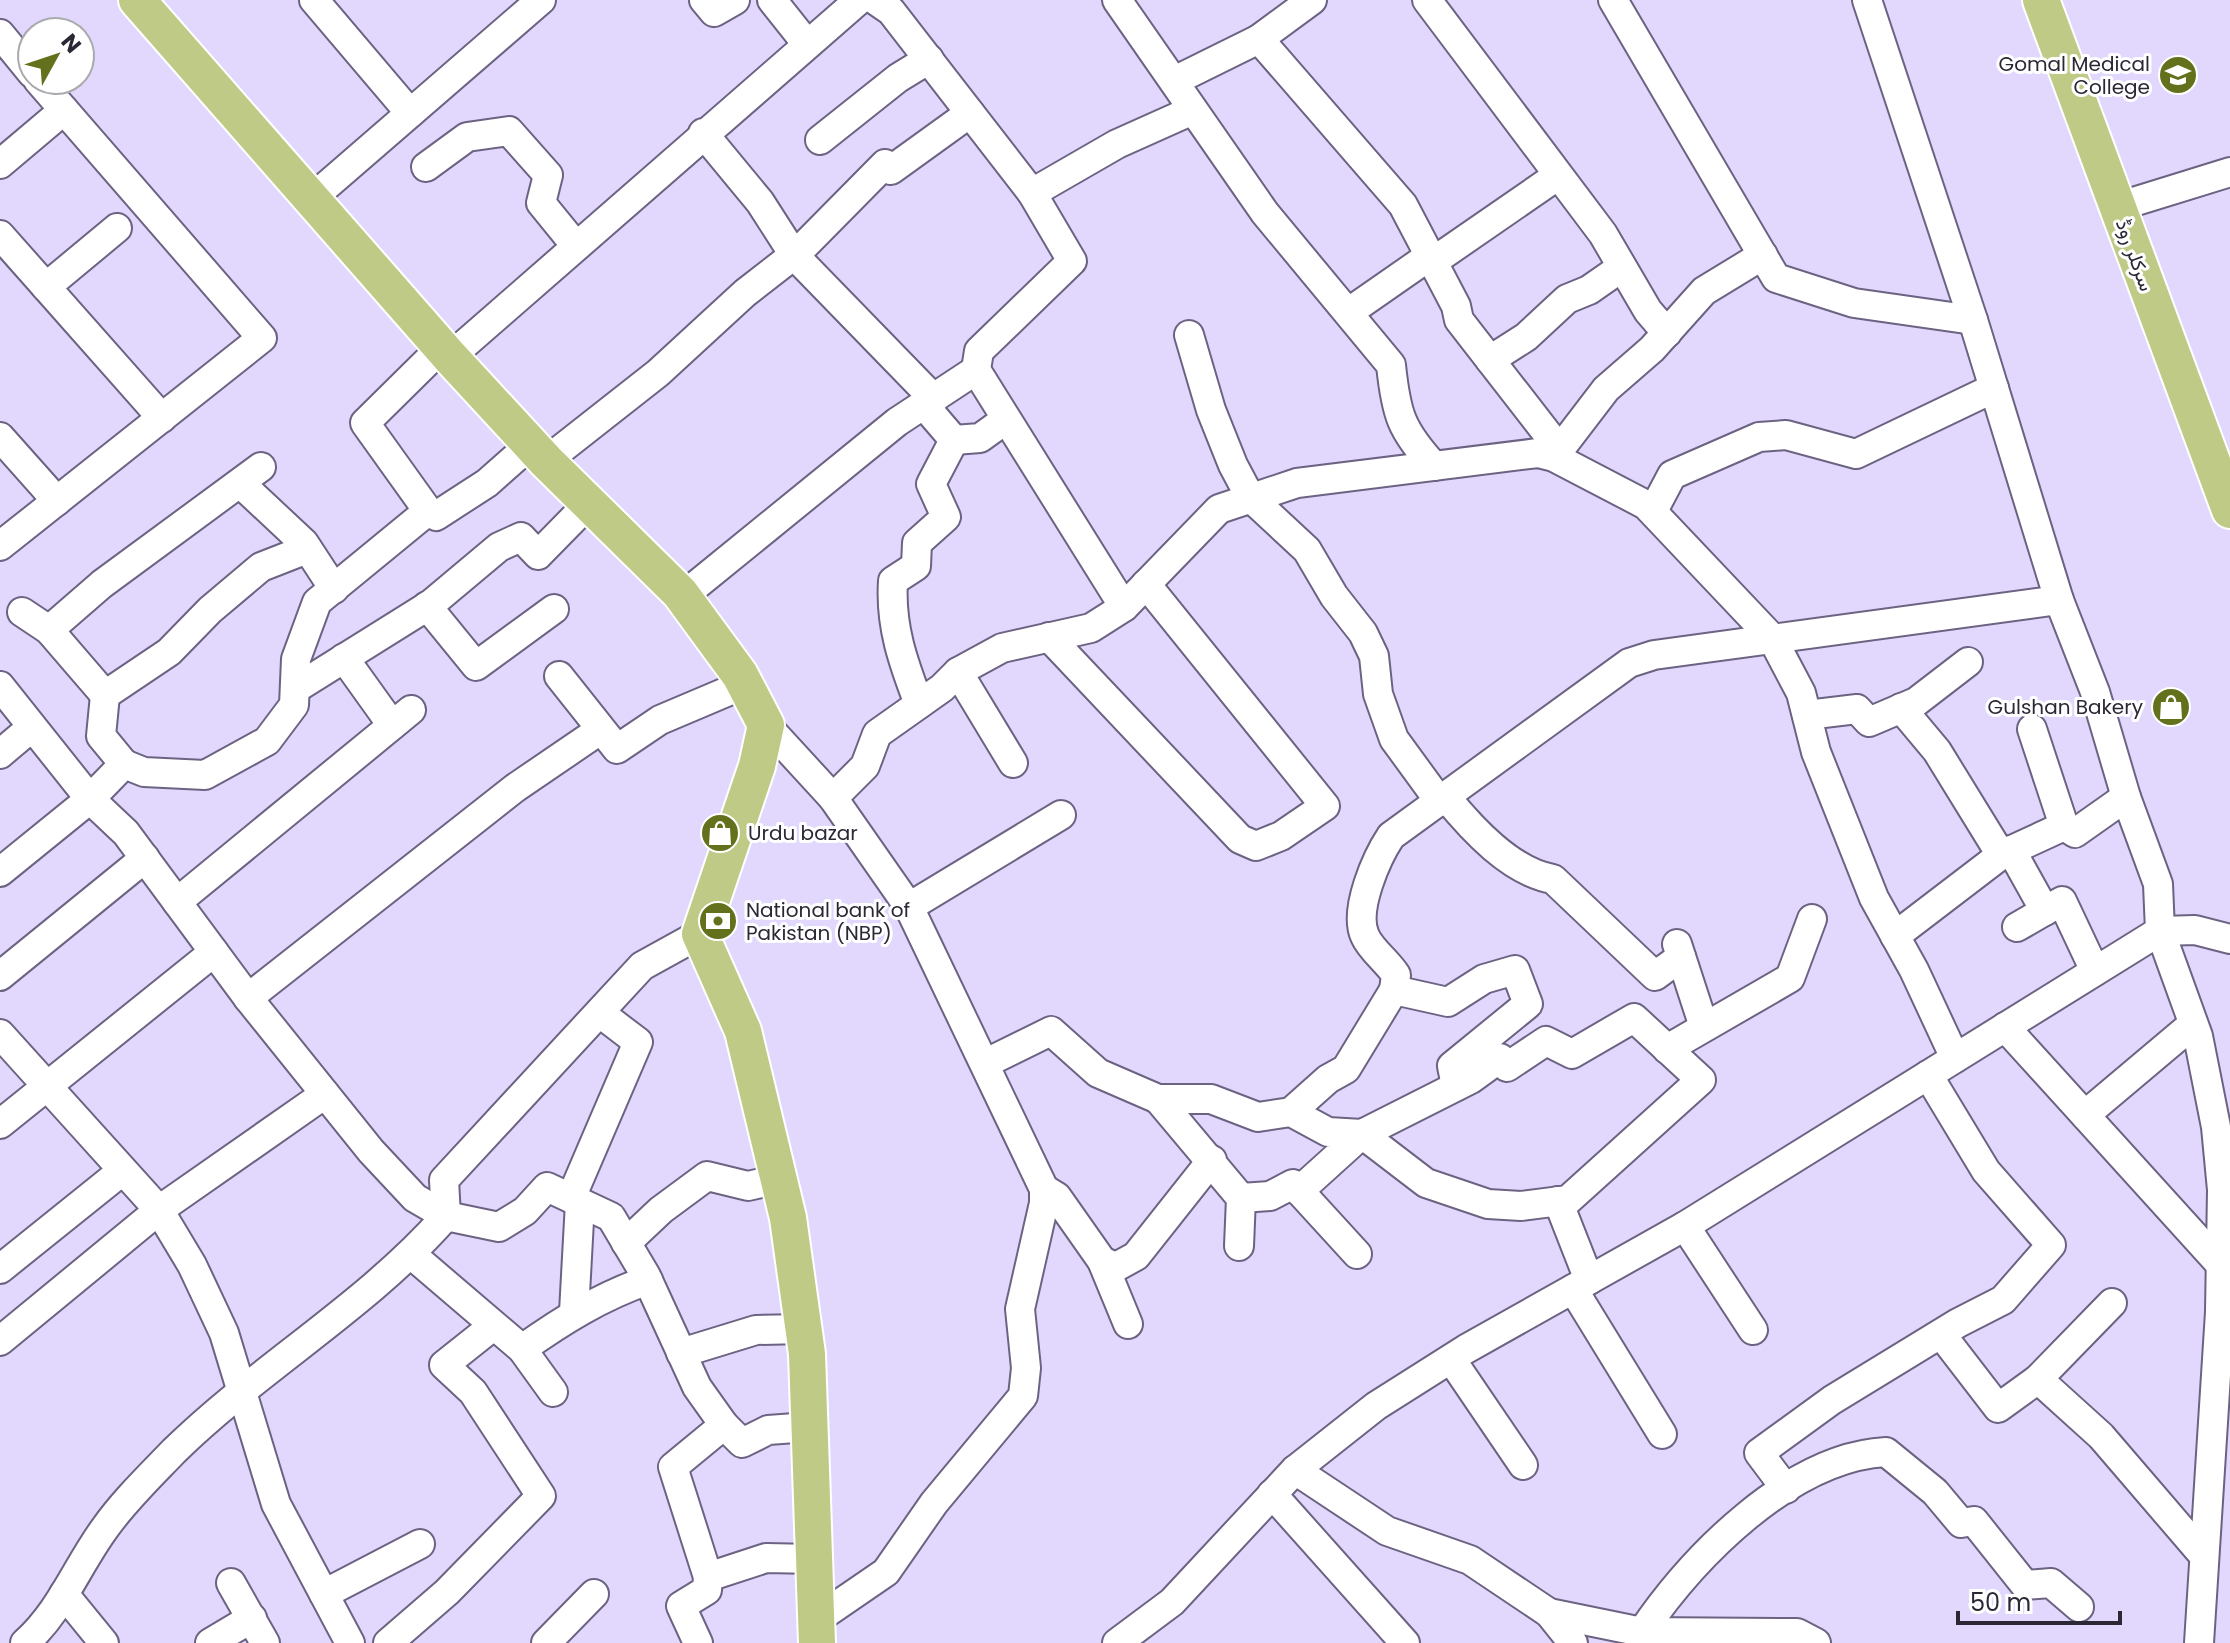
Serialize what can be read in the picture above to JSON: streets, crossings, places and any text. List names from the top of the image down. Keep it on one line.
{"streets":{"main road":["سرکلر روڈ"]},"places":{"school or university":["Gomal Medical College"],"shop":["Gulshan Bakery","Urdu bazar"],"bank":["National bank of Pakistan (NBP)"]},"scale_bar":"50 m","north":"top right"}
